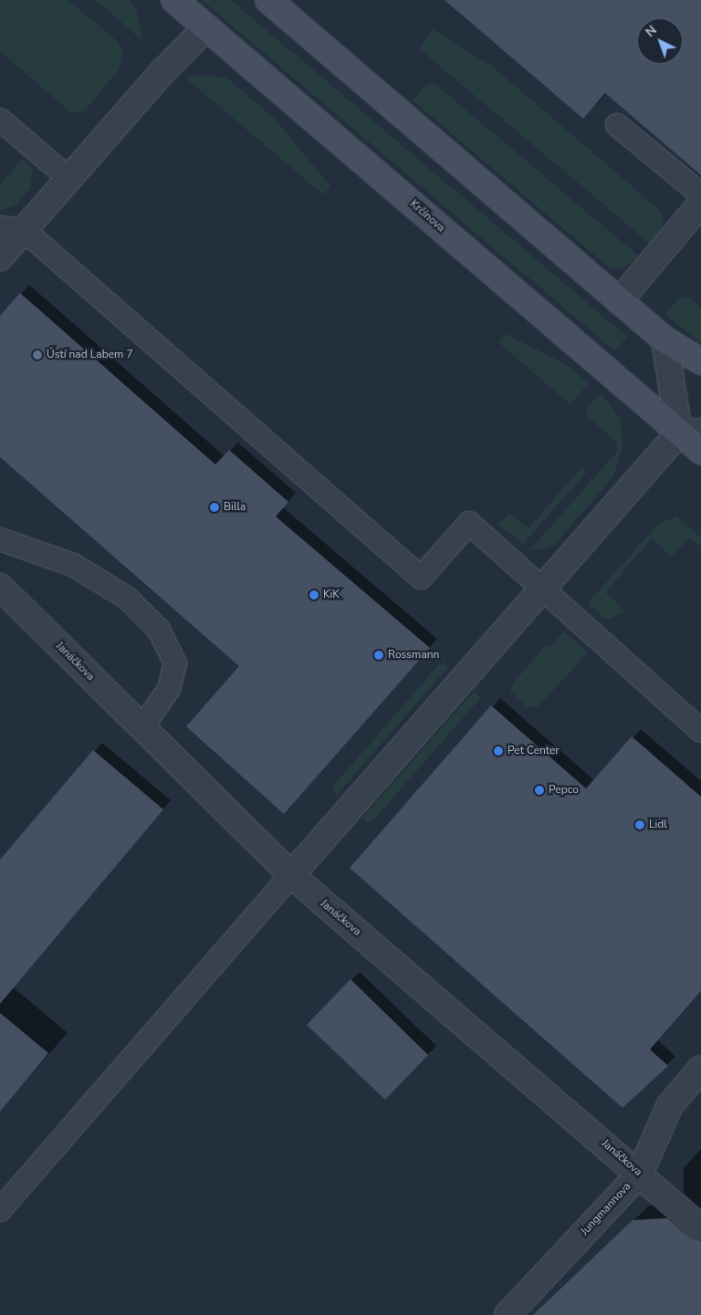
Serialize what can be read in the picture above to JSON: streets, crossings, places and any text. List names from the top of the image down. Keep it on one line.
{"streets":{"street":["Krčínova","Janáčkova","Jungmannova"]},"crossings":[["Janáčkova","Jungmannova"]],"places":["Ústí nad Labem 7","Billa","KiK","Rossmann","Pet Center","Pepco","Lidl"],"north":"top left"}
